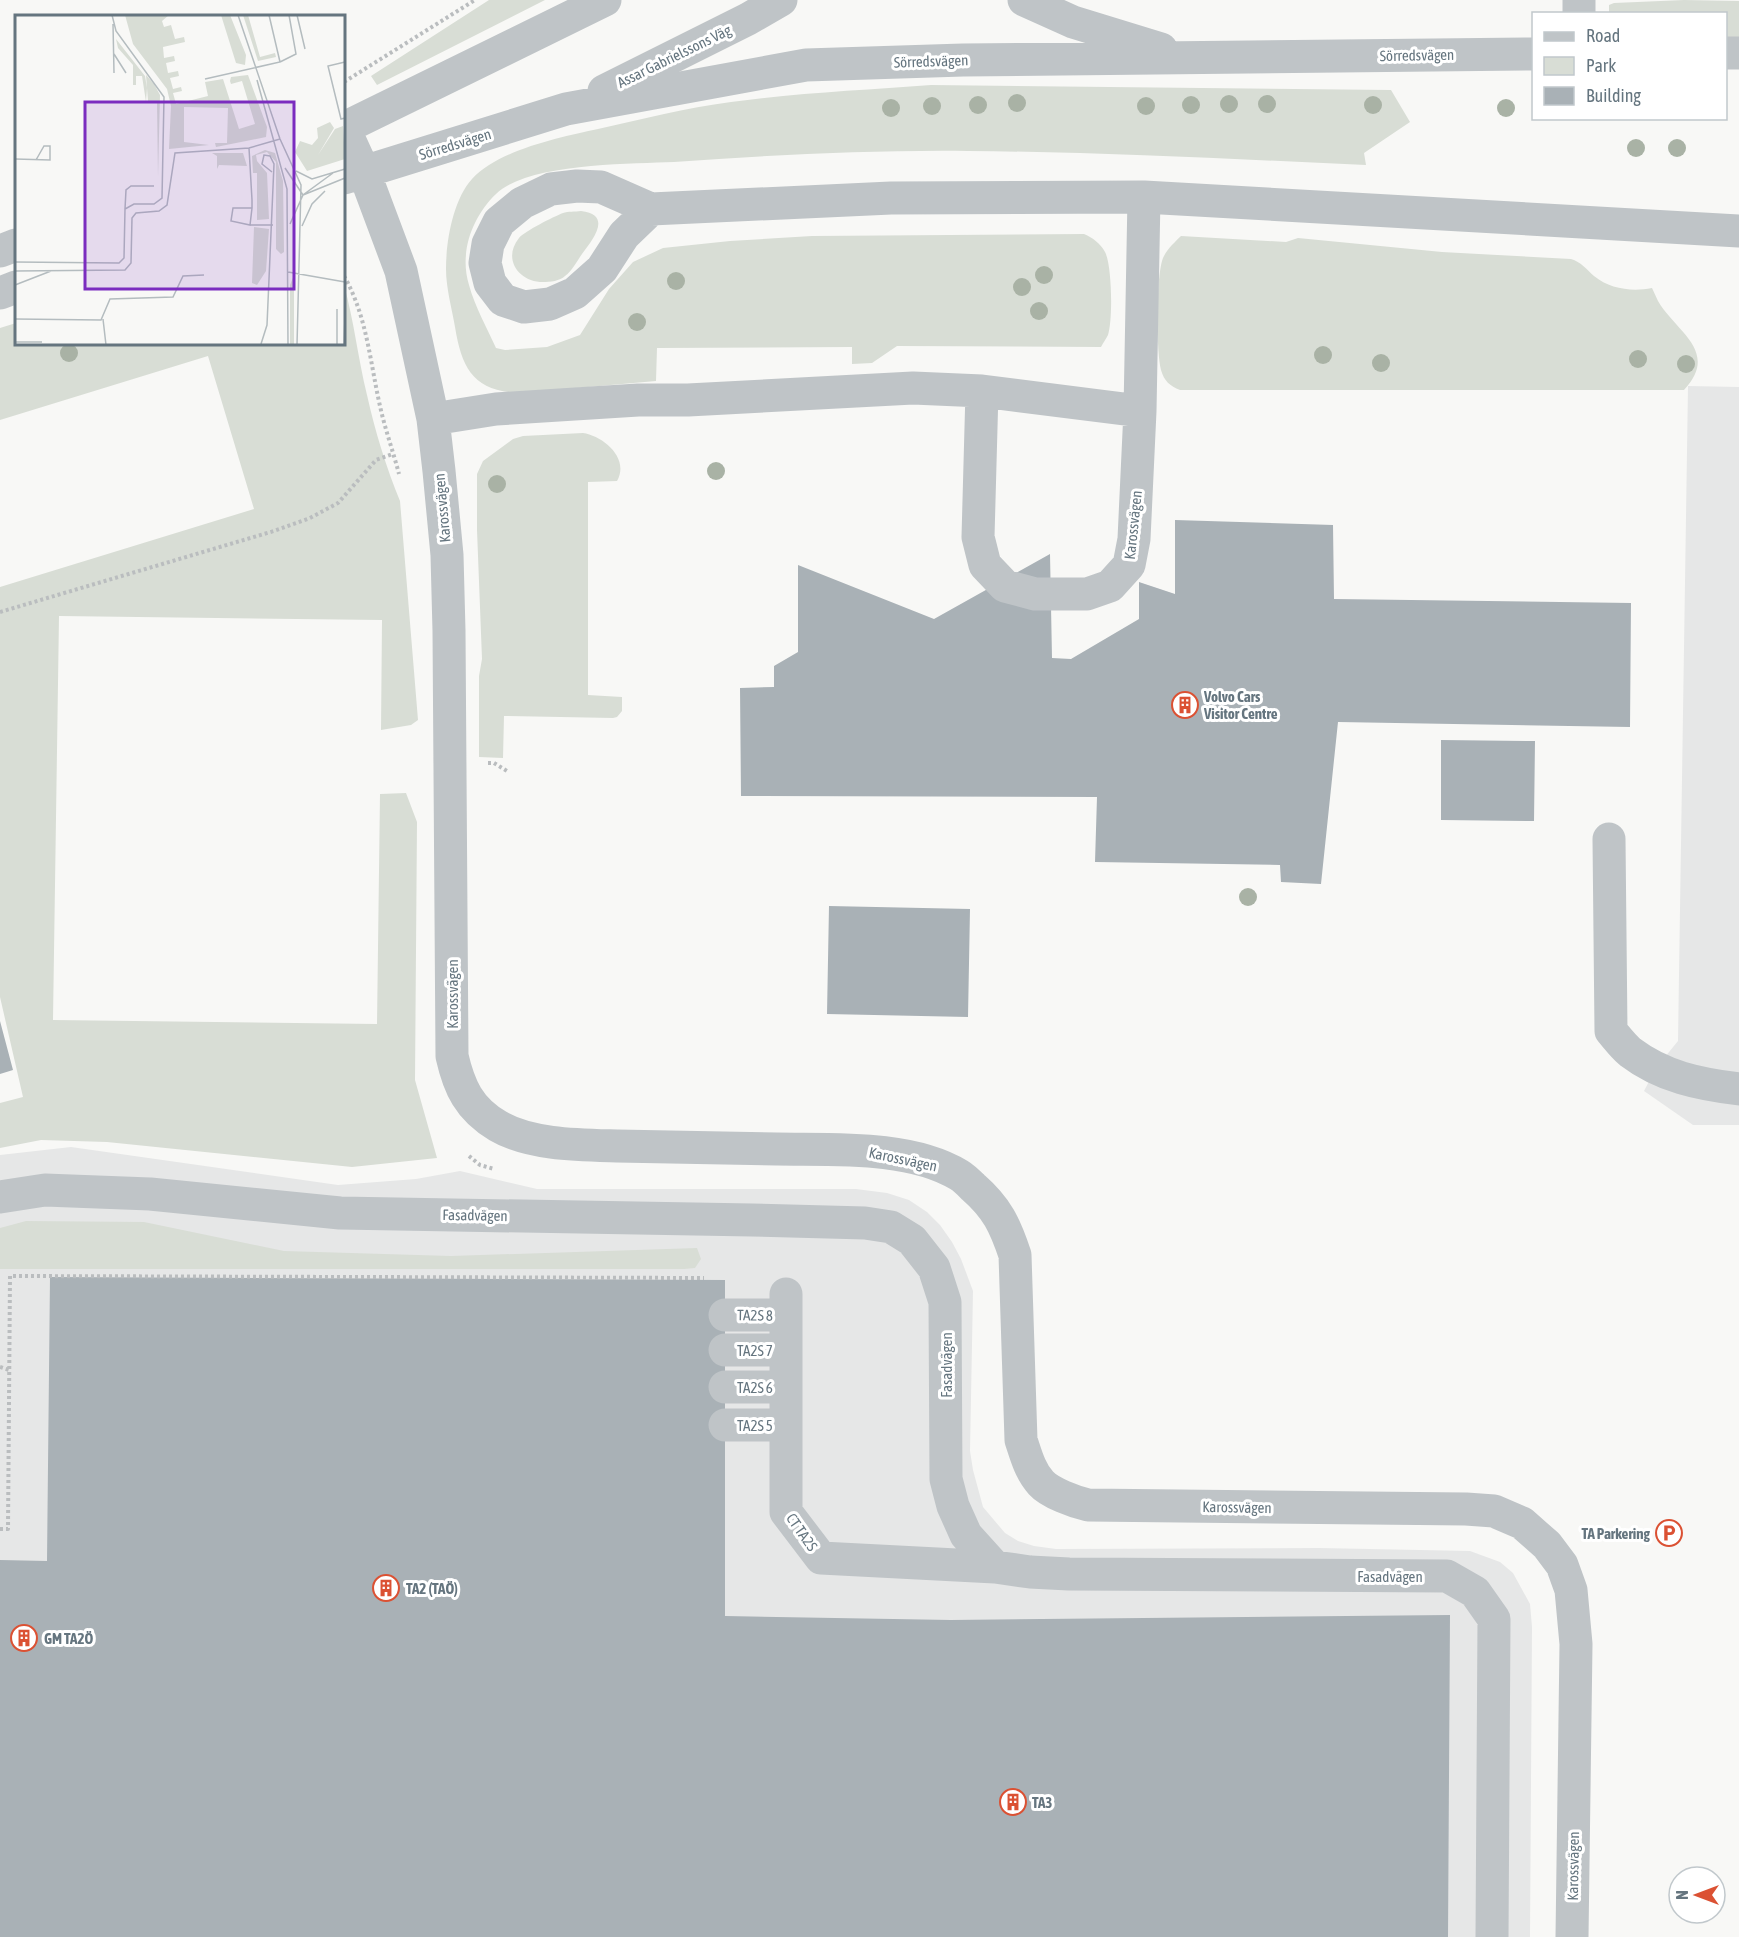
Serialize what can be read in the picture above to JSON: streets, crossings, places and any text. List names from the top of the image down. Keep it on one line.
{"streets":{"street":["Sörredsvägen","Assar Gabrielssons Väg","Karossvägen","Fasadvägen","TA2S 8","TA2S 7","TA2S 6","TA2S 5","CT TA2S"]},"crossings":[["Sörredsvägen","Assar Gabrielssons Väg"],["Sörredsvägen","Karossvägen"],["Fasadvägen","CT TA2S"],["TA2S 8","CT TA2S"],["TA2S 7","CT TA2S"],["TA2S 6","CT TA2S"],["TA2S 5","CT TA2S"]],"places":{"building":["Volvo Cars Visitor Centre","TA2 (TAÖ)","GM TA2Ö","TA3"],"parking":["TA Parkering"]},"legend":["Road","Park","Building"],"north":"left"}
